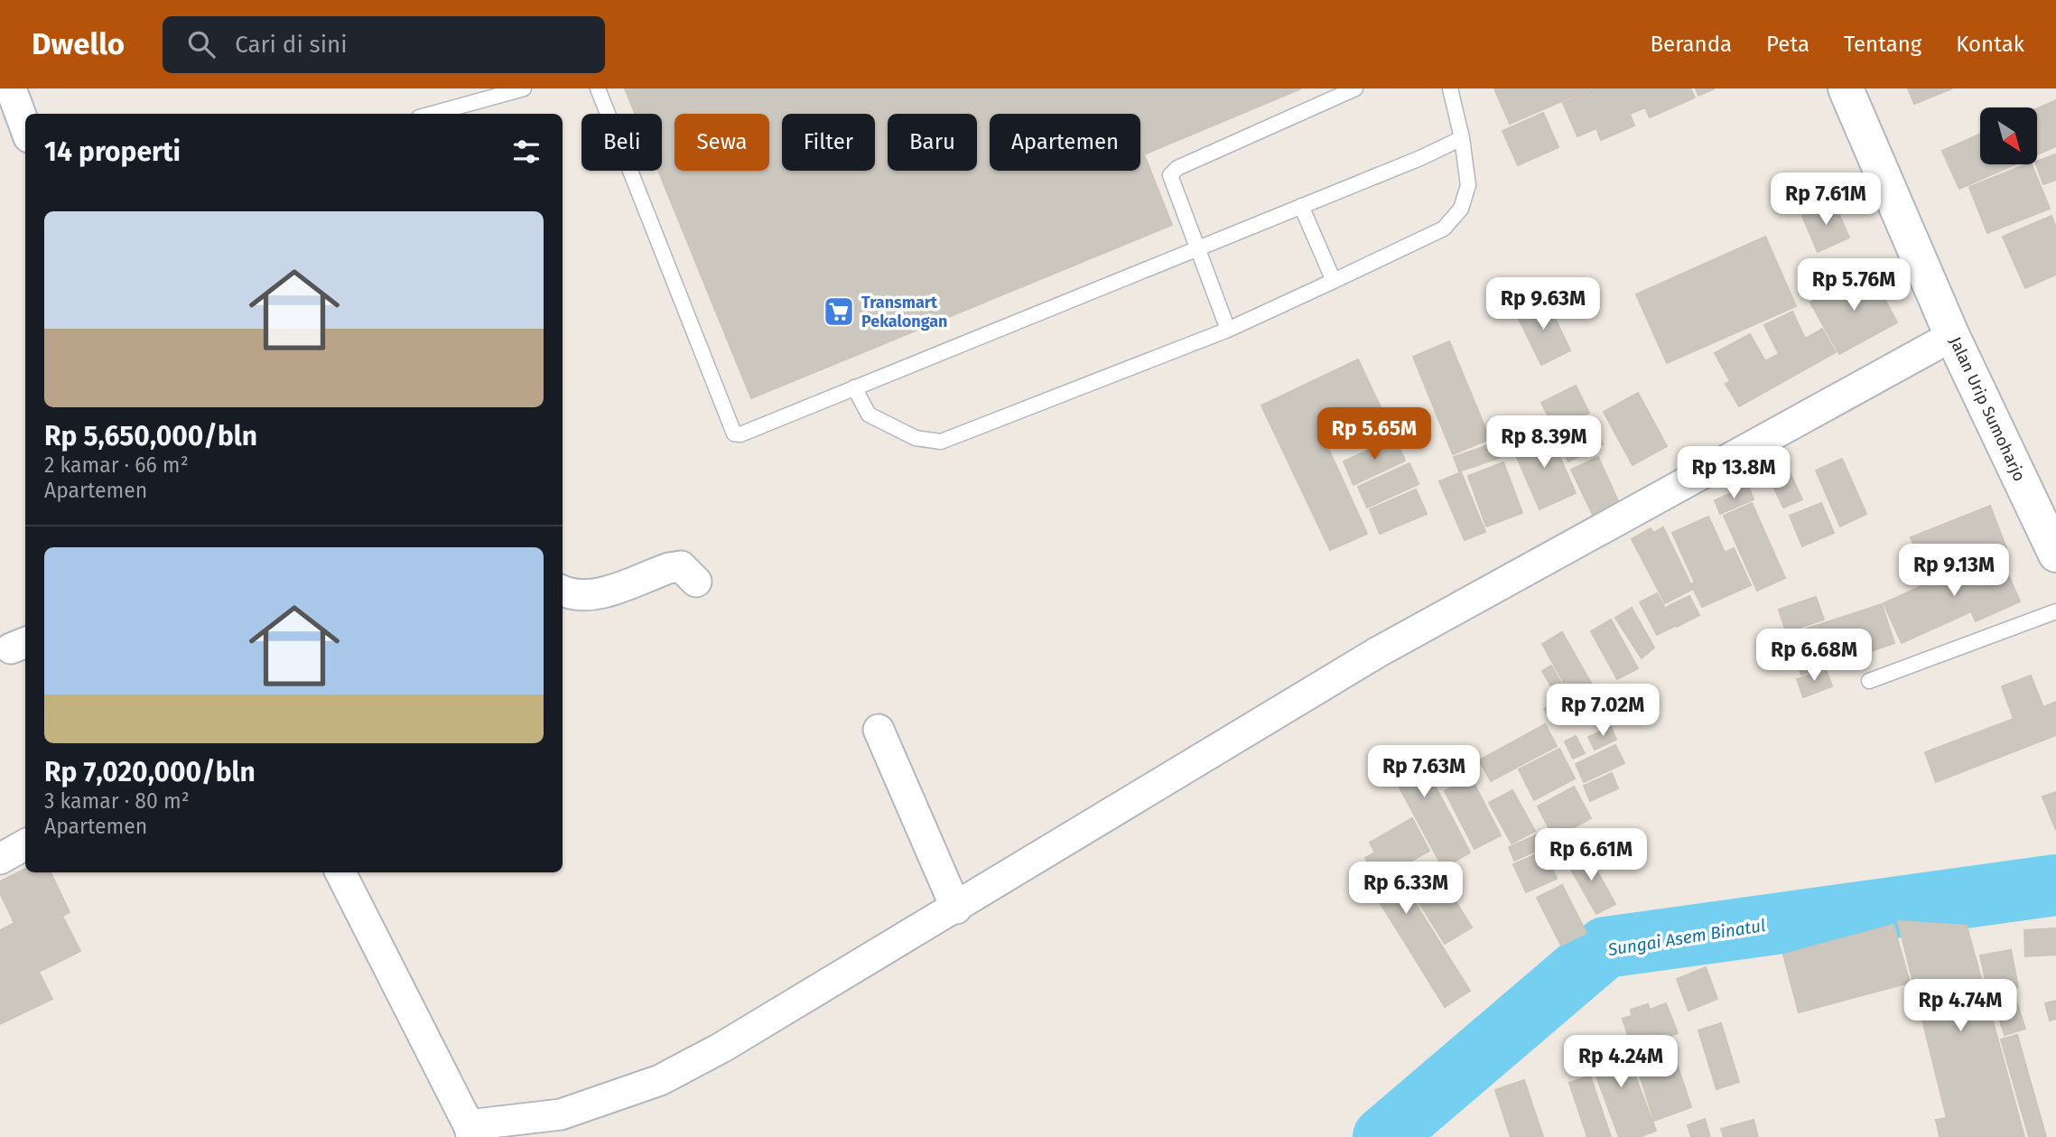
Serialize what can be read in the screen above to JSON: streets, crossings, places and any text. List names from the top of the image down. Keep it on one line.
{"streets":{"main road":["Jalan Urip Sumoharjo"]},"water":["Sungai Asem Binatul"],"places":{"supermarket":["Transmart Pekalongan"]},"north":"bottom right","page":{"header":"Dwello","search":"Cari di sini","nav":["Beranda","Peta","Tentang","Kontak"],"chip":["Beli","Sewa","Filter","Baru","Apartemen"],"heading":"14 properti","price":["Rp 7.61M","Rp 5.76M","Rp 9.63M","Rp 5.65M","Rp 8.39M","Rp 13.8M","Rp 9.13M","Rp 6.68M","Rp 7.02M","Rp 7.63M","Rp 6.61M","Rp 6.33M","Rp 4.74M","Rp 4.24M"],"list":[{"name":"Rp 5,650,000/bln","note":"2 kamar · 66 m² · Apartemen"},{"name":"Rp 7,020,000/bln","note":"3 kamar · 80 m² · Apartemen"}]}}
